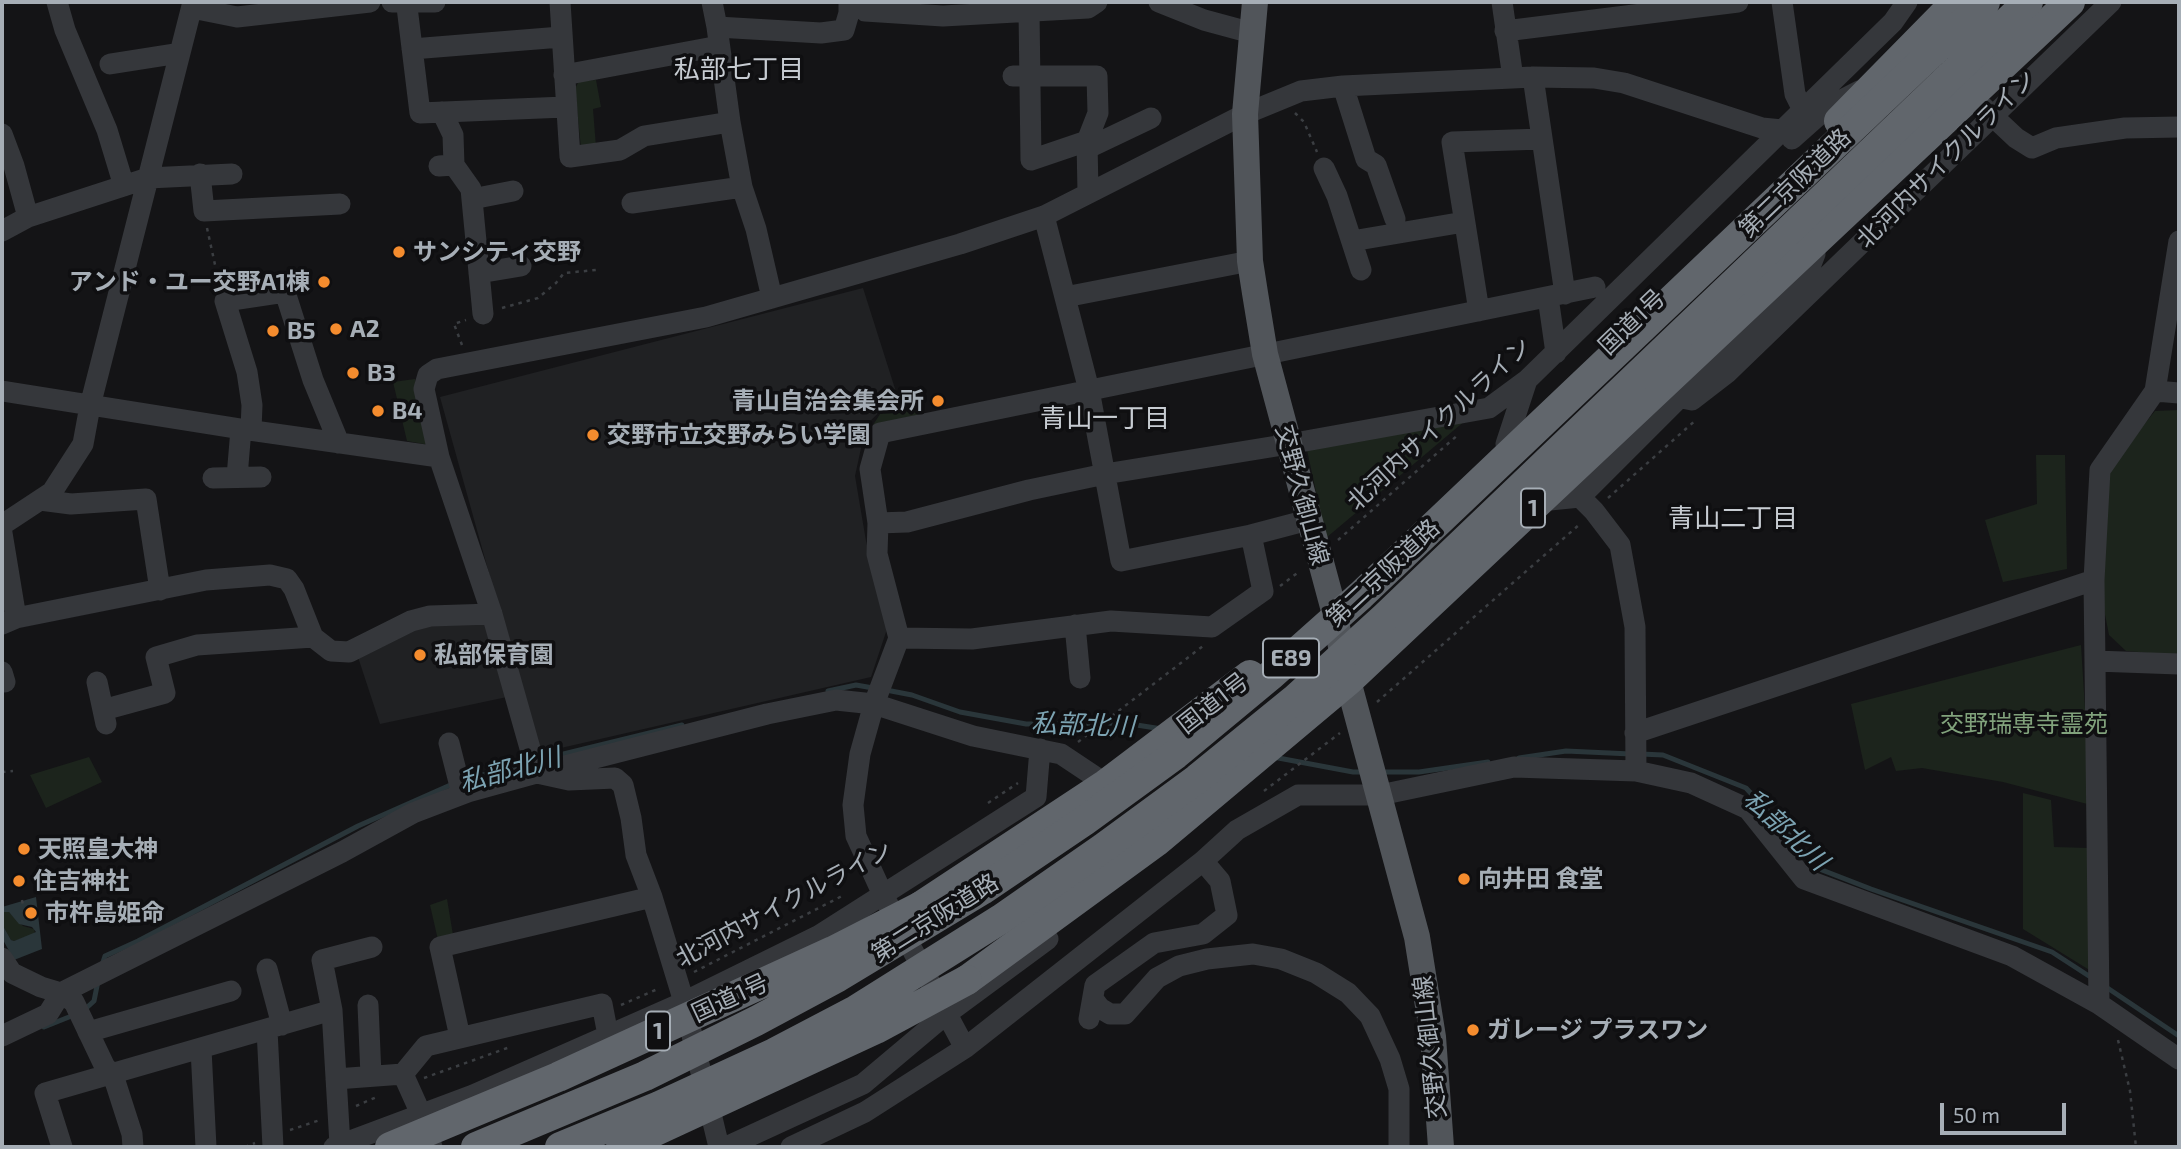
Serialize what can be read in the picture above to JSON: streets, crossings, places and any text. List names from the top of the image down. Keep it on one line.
{"streets":{"highway":["第二京阪道路","国道1号","1","E89"],"main road":["交野久御山線"],"path":["北河内サイクルライン"]},"crossings":[["北河内サイクルライン","交野久御山線"],["国道1号","交野久御山線"],["交野久御山線","1"]],"districts":["私部七丁目","青山一丁目","青山二丁目"],"water":["私部北川"],"parks":["交野瑞専寺霊苑"],"places":["サンシティ交野","アンド・ユー交野A1棟","A2","B5","B3","青山自治会集会所","B4","交野市立交野みらい学園","私部保育園","天照皇大神","向井田 食堂","住吉神社","市杵島姫命","ガレージ プラスワン"],"scale_bar":"50 m"}
